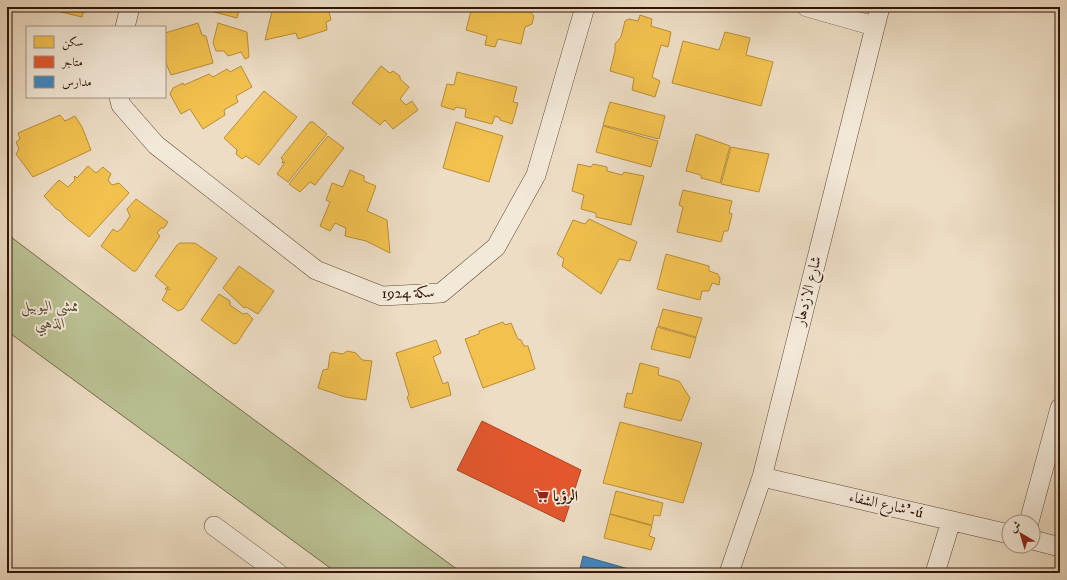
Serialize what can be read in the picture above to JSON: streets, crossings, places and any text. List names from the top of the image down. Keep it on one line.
{"streets":{"street":["شارع الازدهار","سكة 1924","شارع الشفاء'-ú"]},"crossings":[["شارع الازدهار","شارع الشفاء'-ú"]],"parks":["ممشى اليوبيل الذهبي"],"places":{"supermarket":["الرؤيا"]},"legend":["سكن","متاجر","مدارس"],"north":"top left"}
